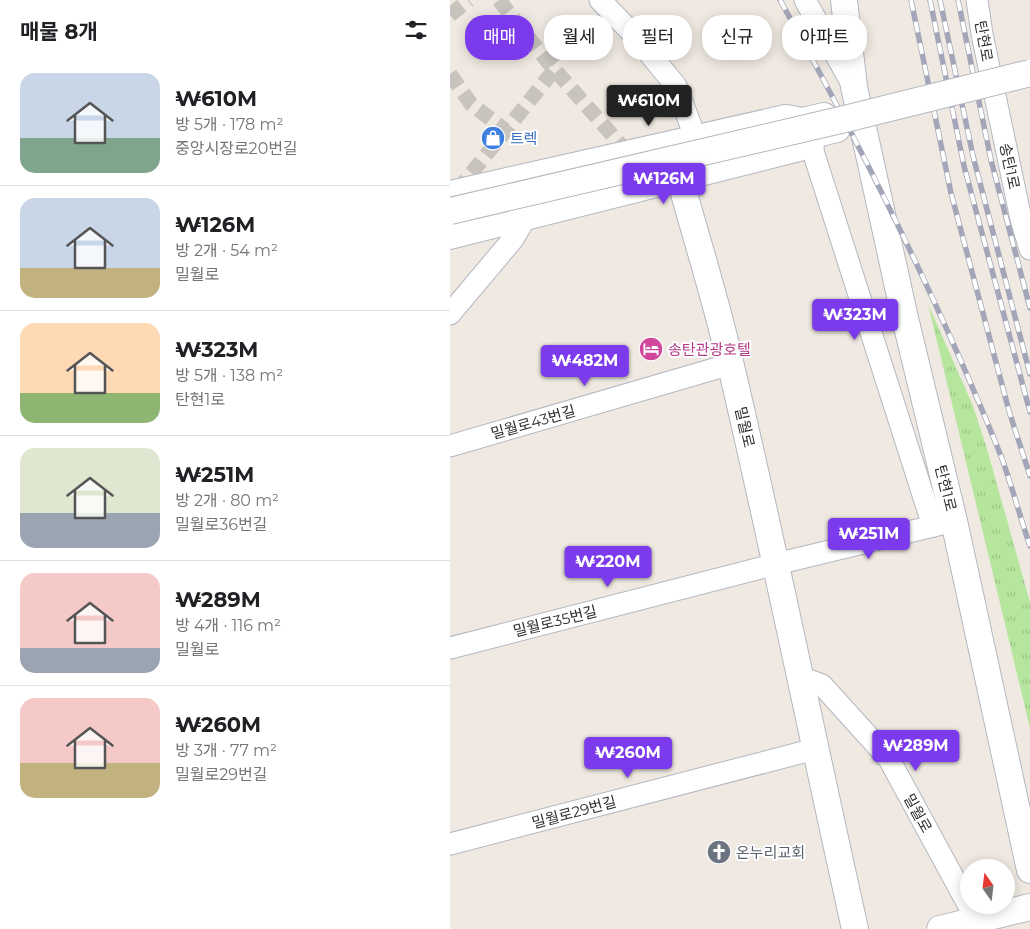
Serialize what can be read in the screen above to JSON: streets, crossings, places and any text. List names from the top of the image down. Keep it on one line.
{"streets":{"street":["탄현로","송탄1로","밀월로43번길","밀월로","탄현1로","밀월로35번길","밀월로29번길"]},"crossings":[["탄현로","송탄1로"],["밀월로43번길","밀월로"],["밀월로","밀월로35번길"],["밀월로","밀월로29번길"],["탄현1로","밀월로35번길"]],"places":{"shop":["트렉"],"hotel":["송탄관광호텔"],"church":["온누리교회"]},"north":"top","page":{"heading":"매물 8개","chip":["매매","월세","필터","신규","아파트"],"list":[{"name":"₩610M","note":"방 5개 · 178 m² · 중앙시장로20번길"},{"name":"₩126M","note":"방 2개 · 54 m² · 밀월로"},{"name":"₩323M","note":"방 5개 · 138 m² · 탄현1로"},{"name":"₩251M","note":"방 2개 · 80 m² · 밀월로36번길"},{"name":"₩289M","note":"방 4개 · 116 m² · 밀월로"},{"name":"₩260M","note":"방 3개 · 77 m² · 밀월로29번길"}],"price":["₩610M","₩126M","₩323M","₩482M","₩251M","₩220M","₩289M","₩260M"]}}
